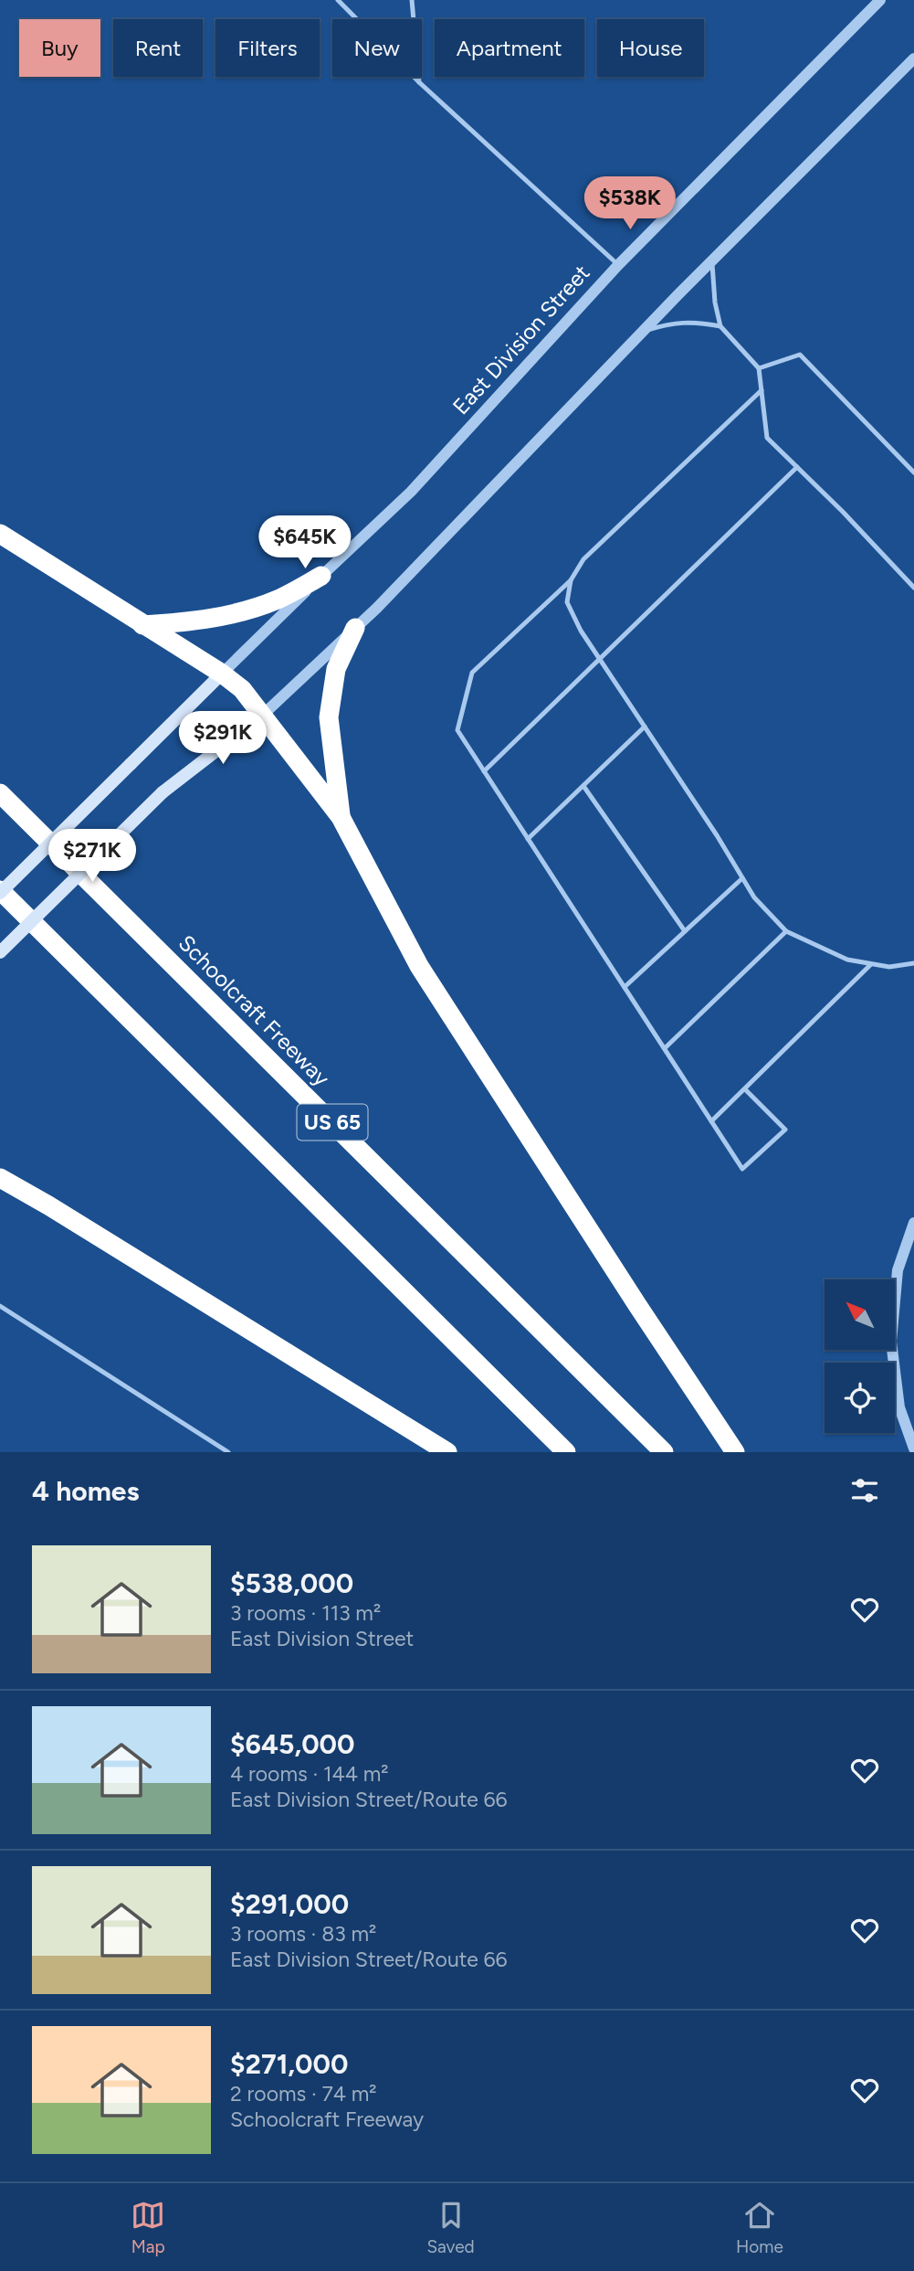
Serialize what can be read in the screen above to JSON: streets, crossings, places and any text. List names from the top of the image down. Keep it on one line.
{"streets":{"highway":["Schoolcraft Freeway","US 65"],"street":["East Division Street"]},"north":"top left","page":{"chip":["Buy","Rent","Filters","New","Apartment","House"],"price":["$538K","$645K","$291K","$271K"],"heading":"4 homes","list":[{"name":"$538,000","note":"3 rooms · 113 m² · East Division Street"},{"name":"$645,000","note":"4 rooms · 144 m² · East Division Street/Route 66"},{"name":"$291,000","note":"3 rooms · 83 m² · East Division Street/Route 66"},{"name":"$271,000","note":"2 rooms · 74 m² · Schoolcraft Freeway"}],"tabs":["Map","Saved","Home"]}}
